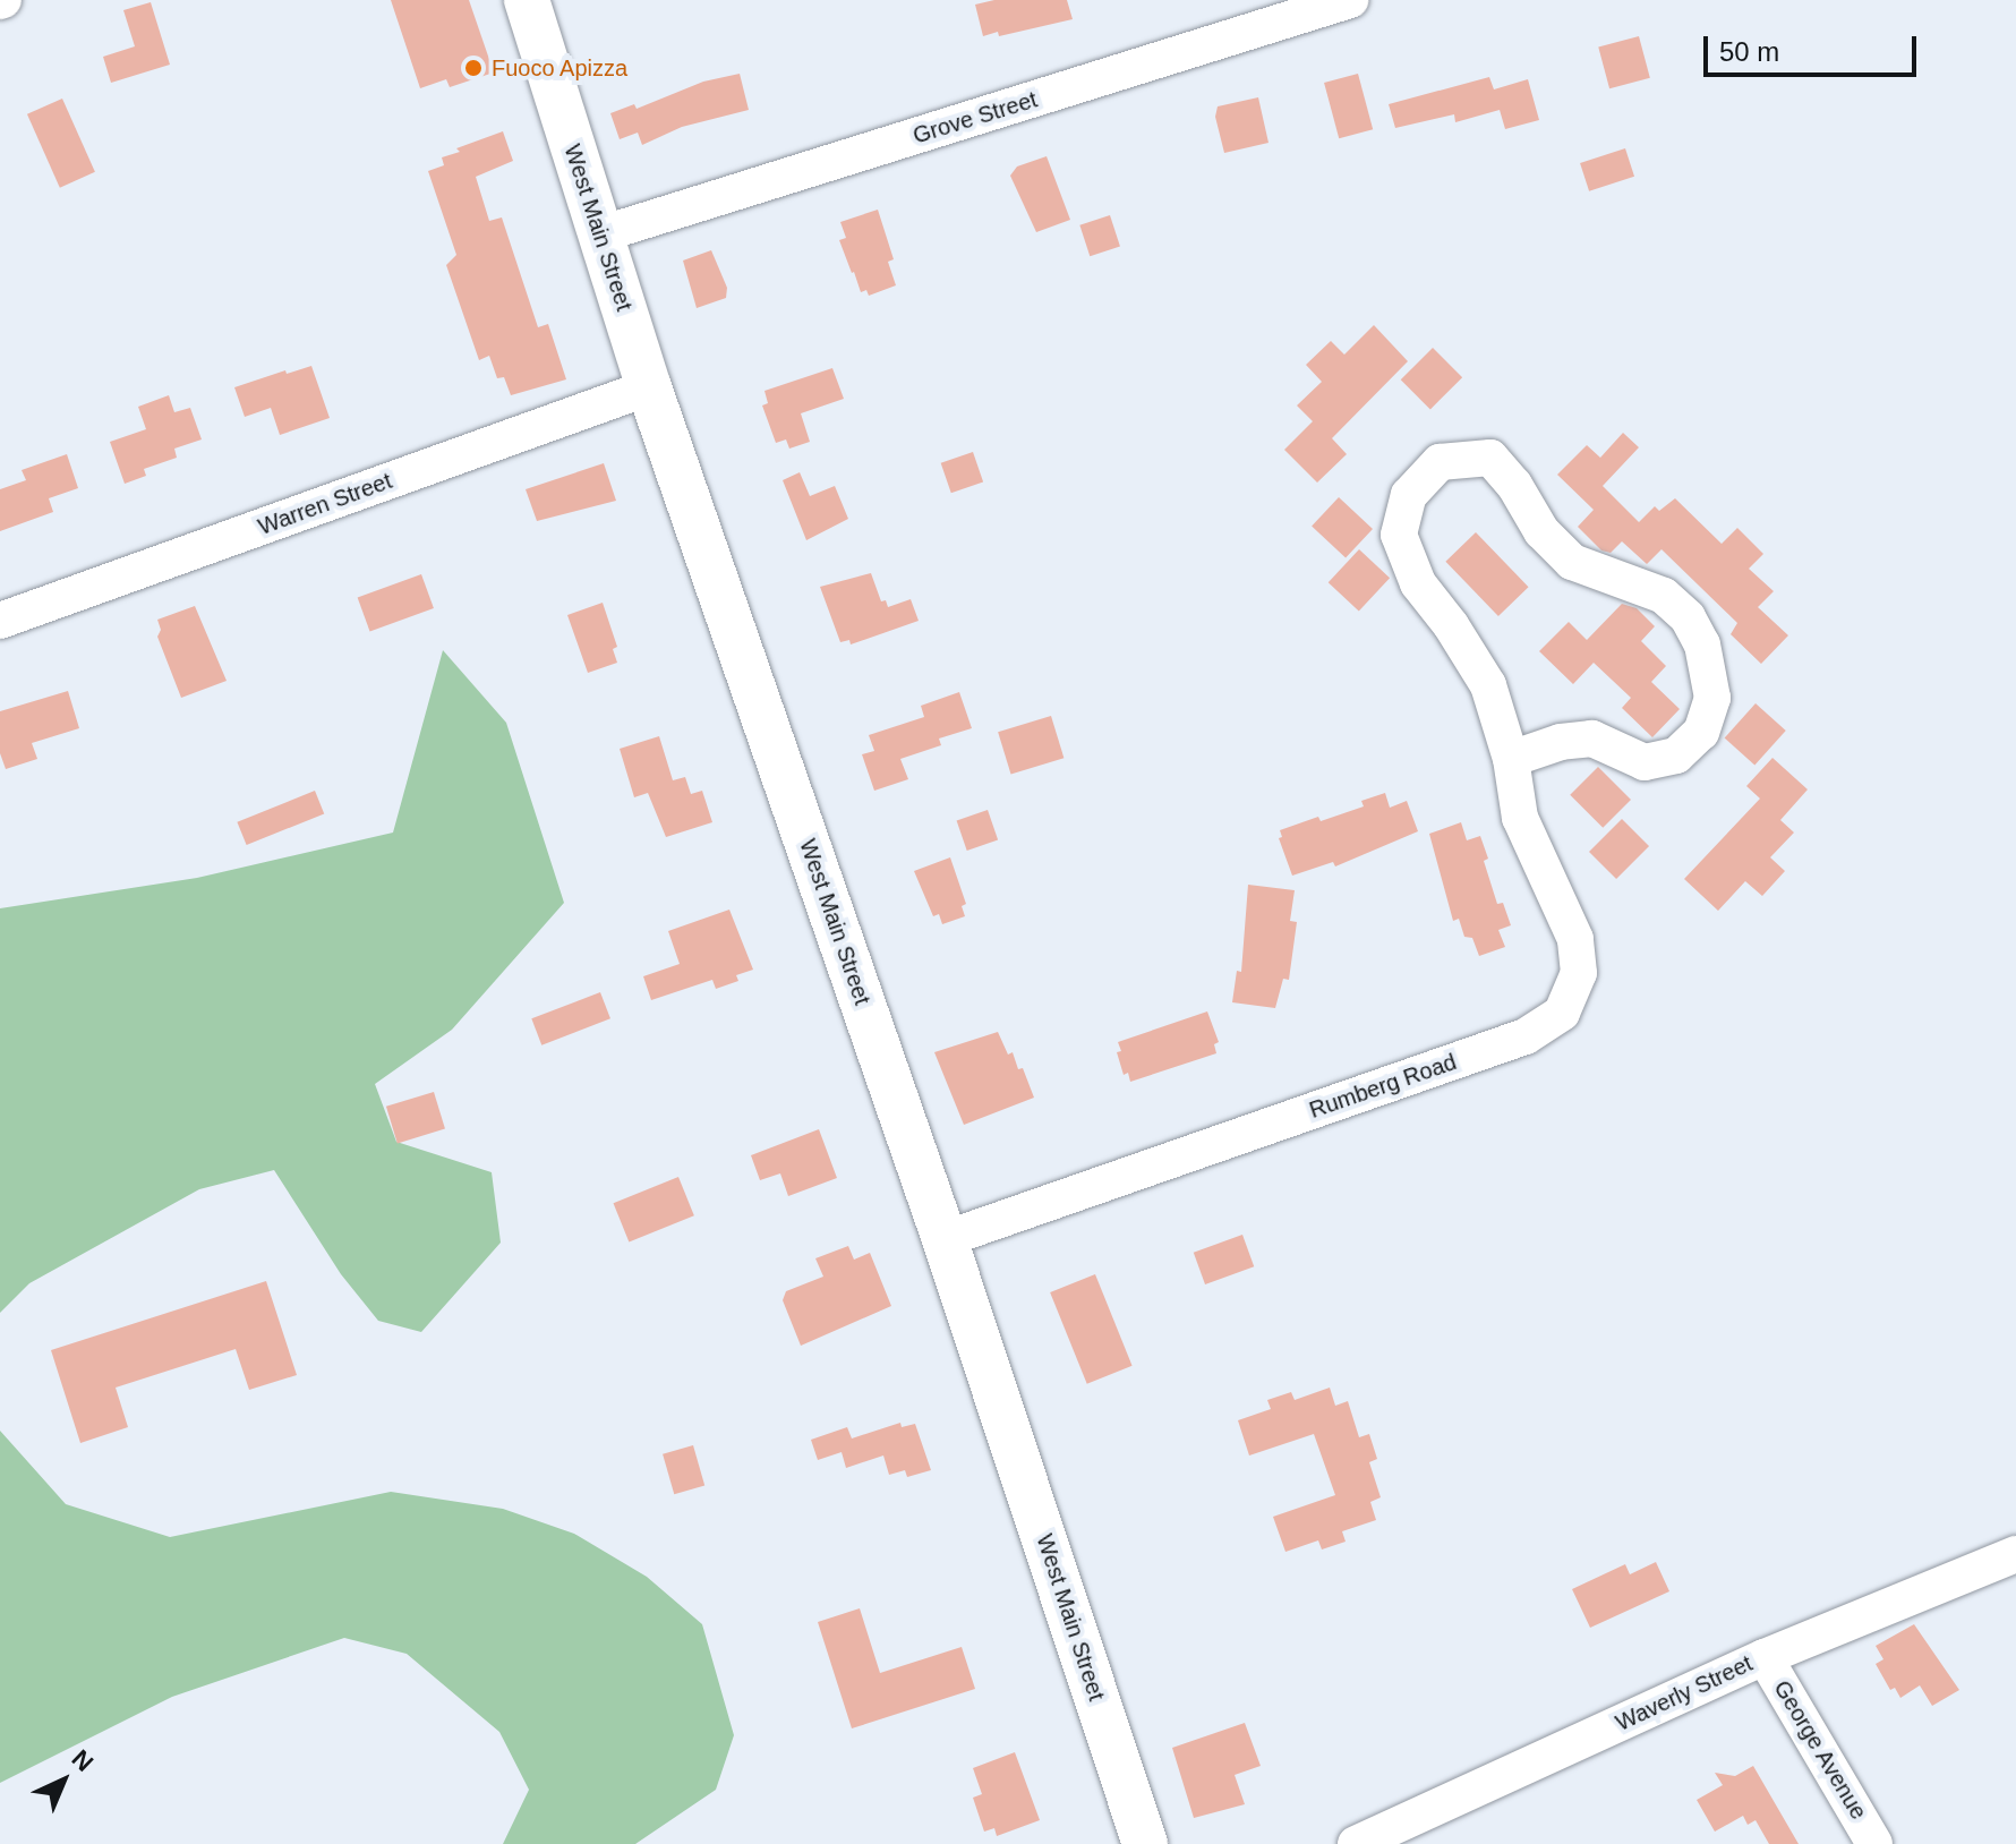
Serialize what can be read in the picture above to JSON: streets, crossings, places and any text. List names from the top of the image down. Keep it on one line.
{"streets":{"main road":["West Main Street"],"street":["Grove Street","Warren Street","Rumberg Road","Waverly Street","George Avenue"]},"crossings":[["Grove Street","West Main Street"],["West Main Street","Warren Street"],["West Main Street","Rumberg Road"],["Waverly Street","George Avenue"]],"places":["Fuoco Apizza"],"scale_bar":"50 m","north":"top right"}
